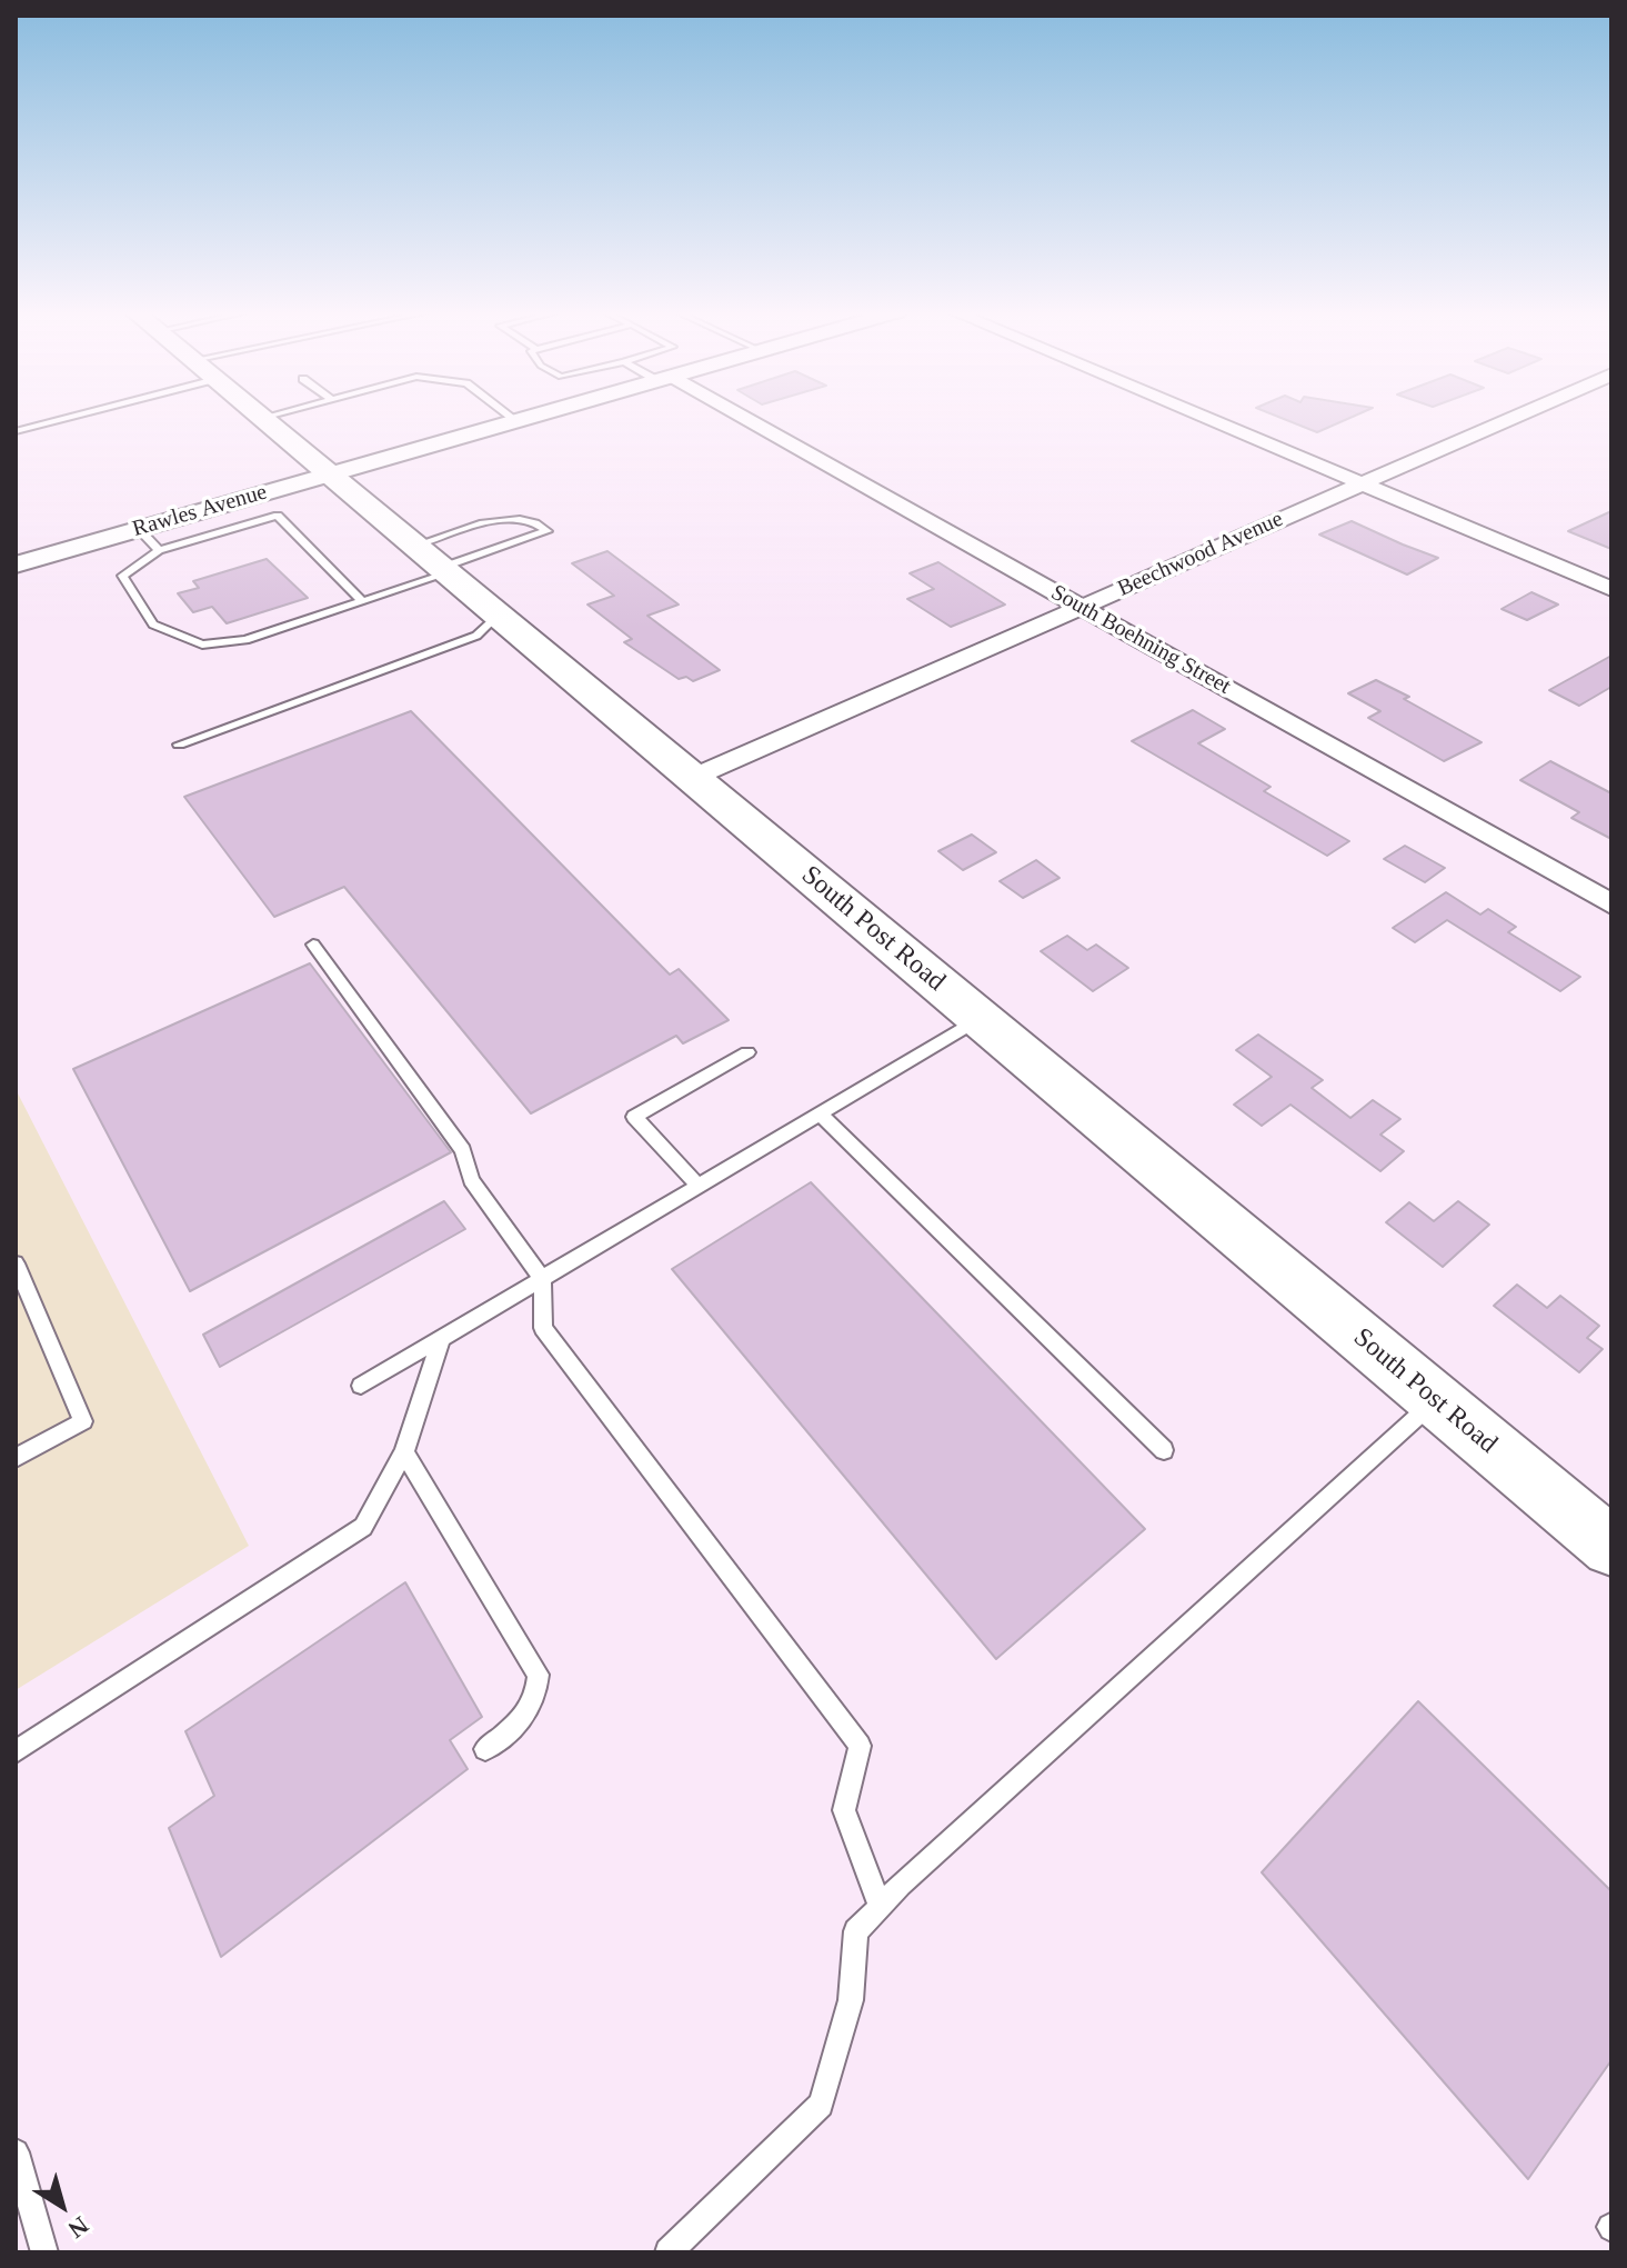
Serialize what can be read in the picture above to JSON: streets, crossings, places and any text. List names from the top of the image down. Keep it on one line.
{"streets":{"main road":["South Post Road"],"street":["Rawles Avenue","Beechwood Avenue","South Boehning Street"]},"crossings":[["Rawles Avenue","South Post Road"],["Beechwood Avenue","South Boehning Street"],["Beechwood Avenue","South Post Road"]],"north":"bottom right"}
